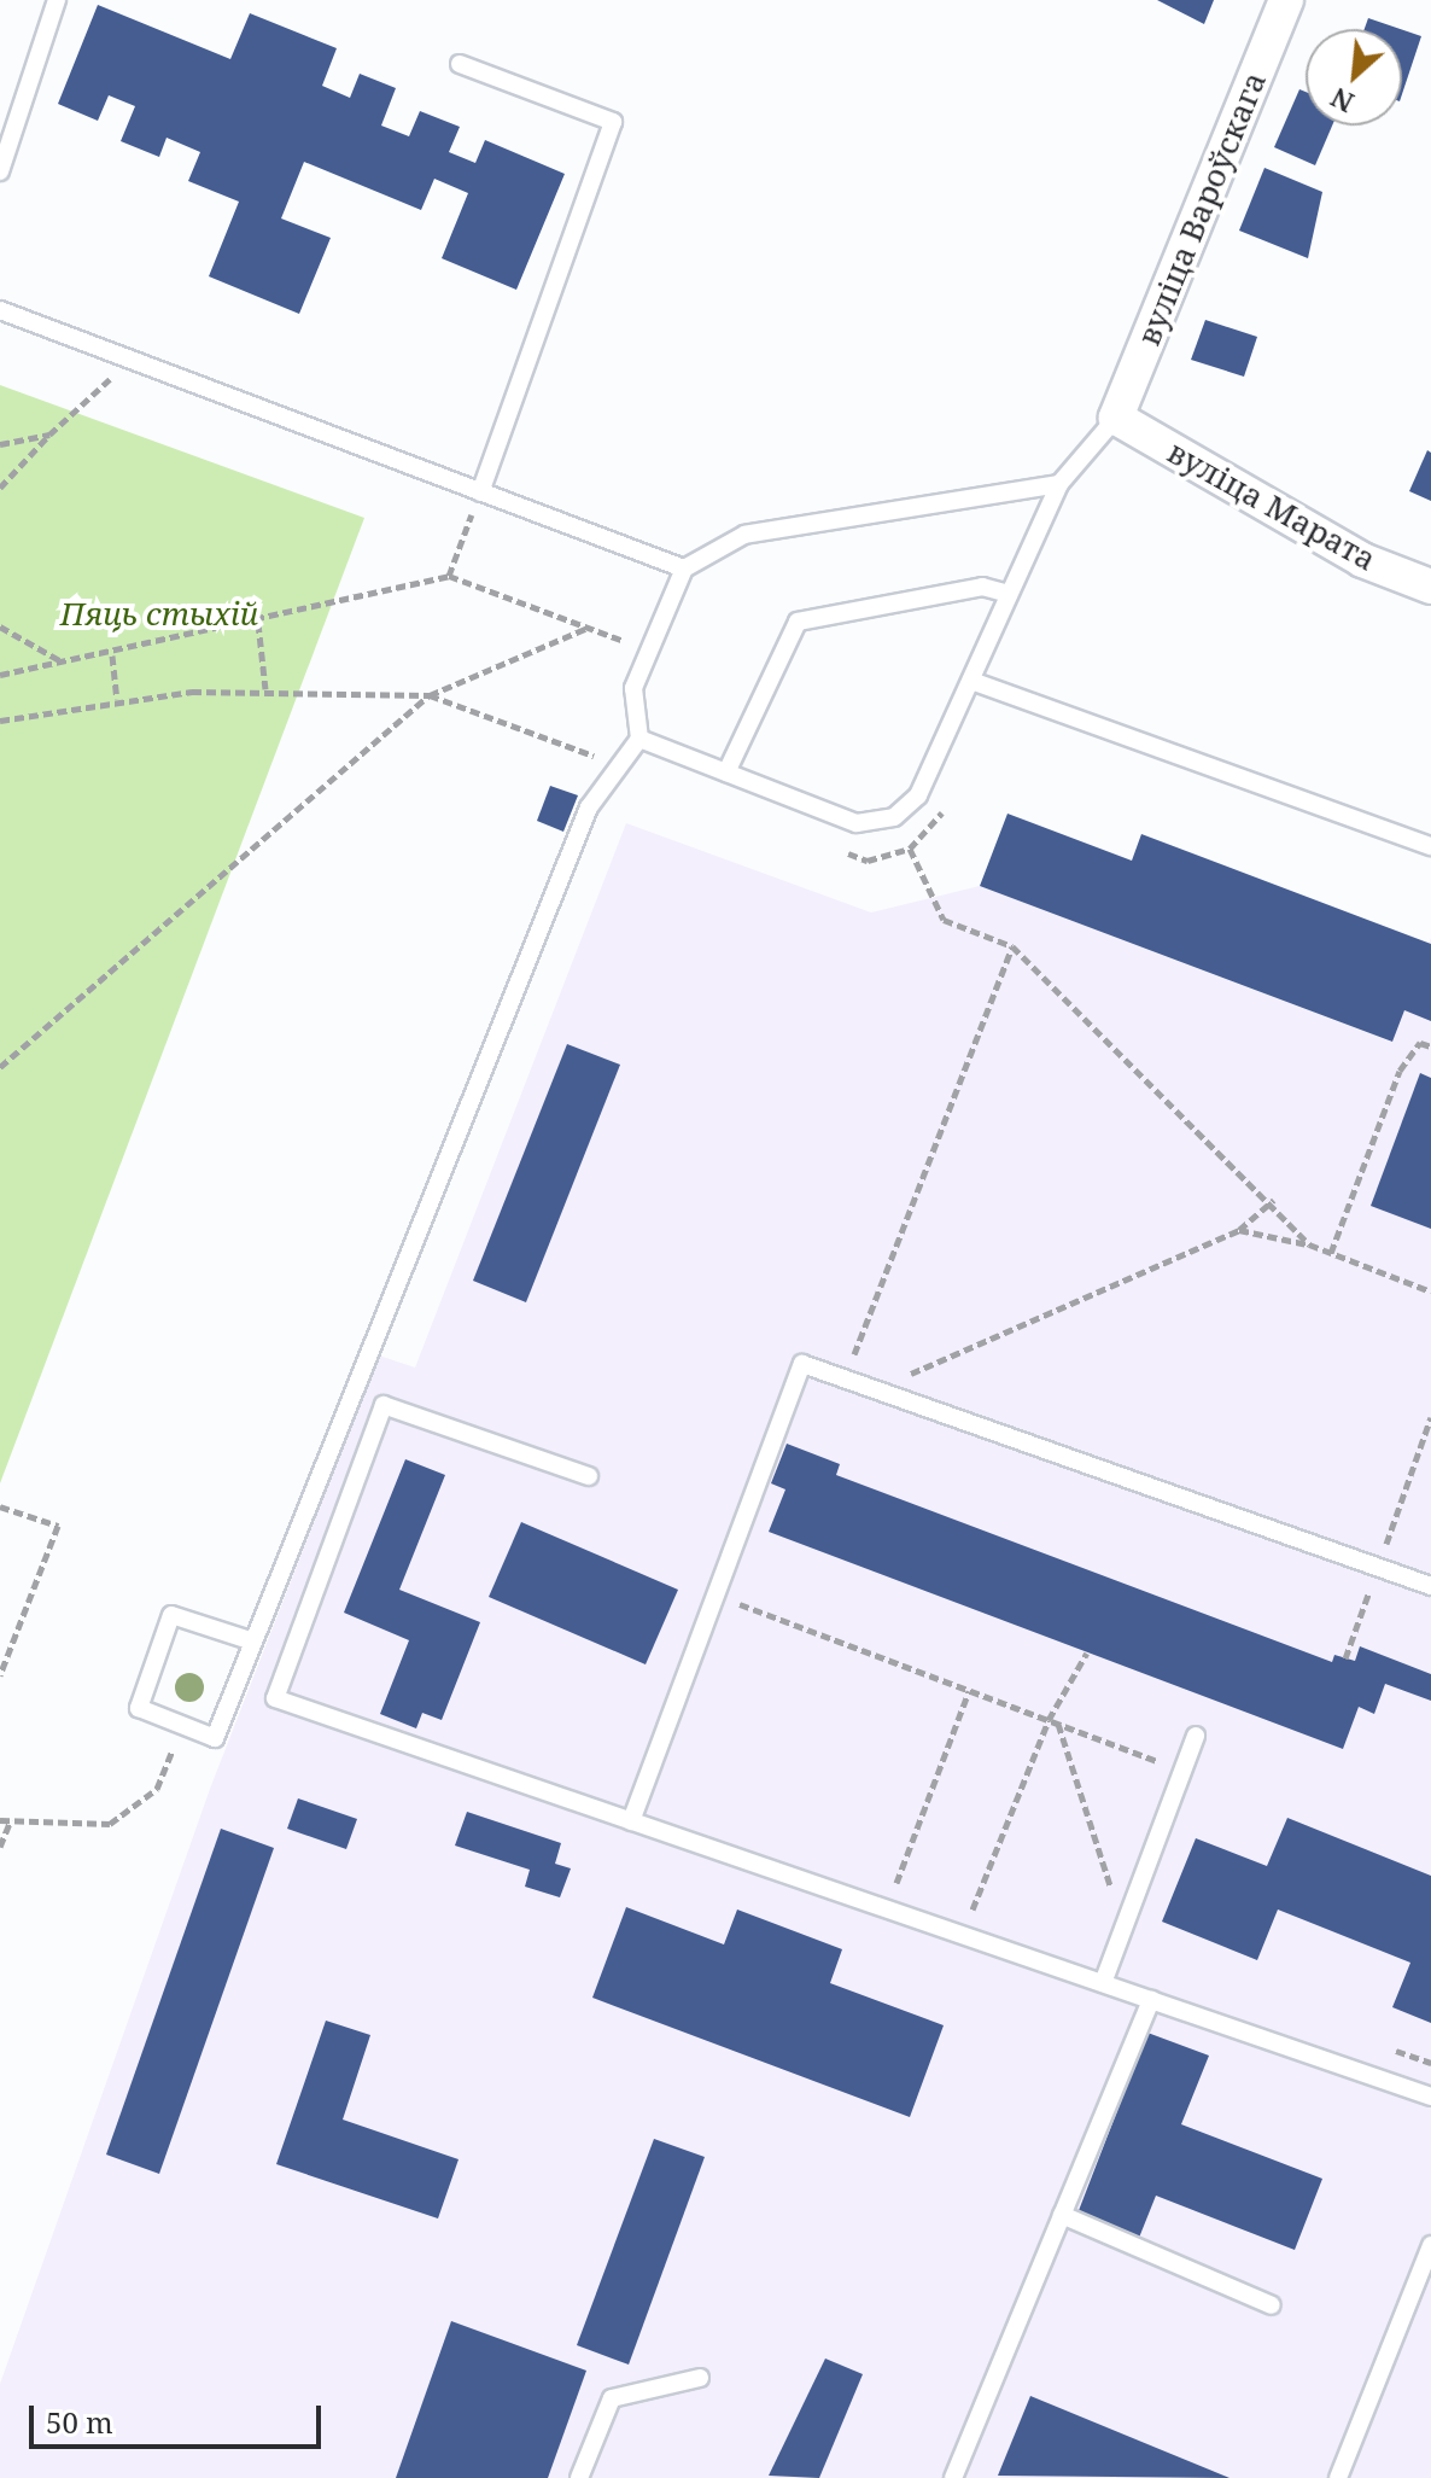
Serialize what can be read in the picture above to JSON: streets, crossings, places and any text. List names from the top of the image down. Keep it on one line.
{"streets":{"street":["вуліца Вароўскага","вуліца Марата"]},"crossings":[["вуліца Вароўскага","вуліца Марата"]],"parks":["Пяць стыхій"],"scale_bar":"50 m","north":"bottom left"}
